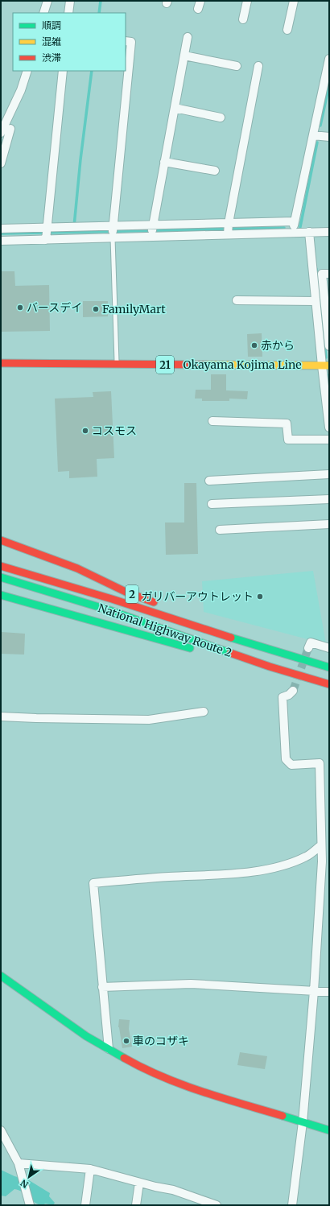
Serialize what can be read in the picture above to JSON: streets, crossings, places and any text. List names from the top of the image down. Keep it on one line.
{"streets":{"main road":["21","Okayama Kojima Line","2","National Highway Route 2"]},"crossings":[["2","National Highway Route 2"]],"places":["バースデイ","FamilyMart","赤から","コスモス","ガリバーアウトレット","車のコザキ"],"legend":["順調","混雑","渋滞"],"north":"bottom left"}
